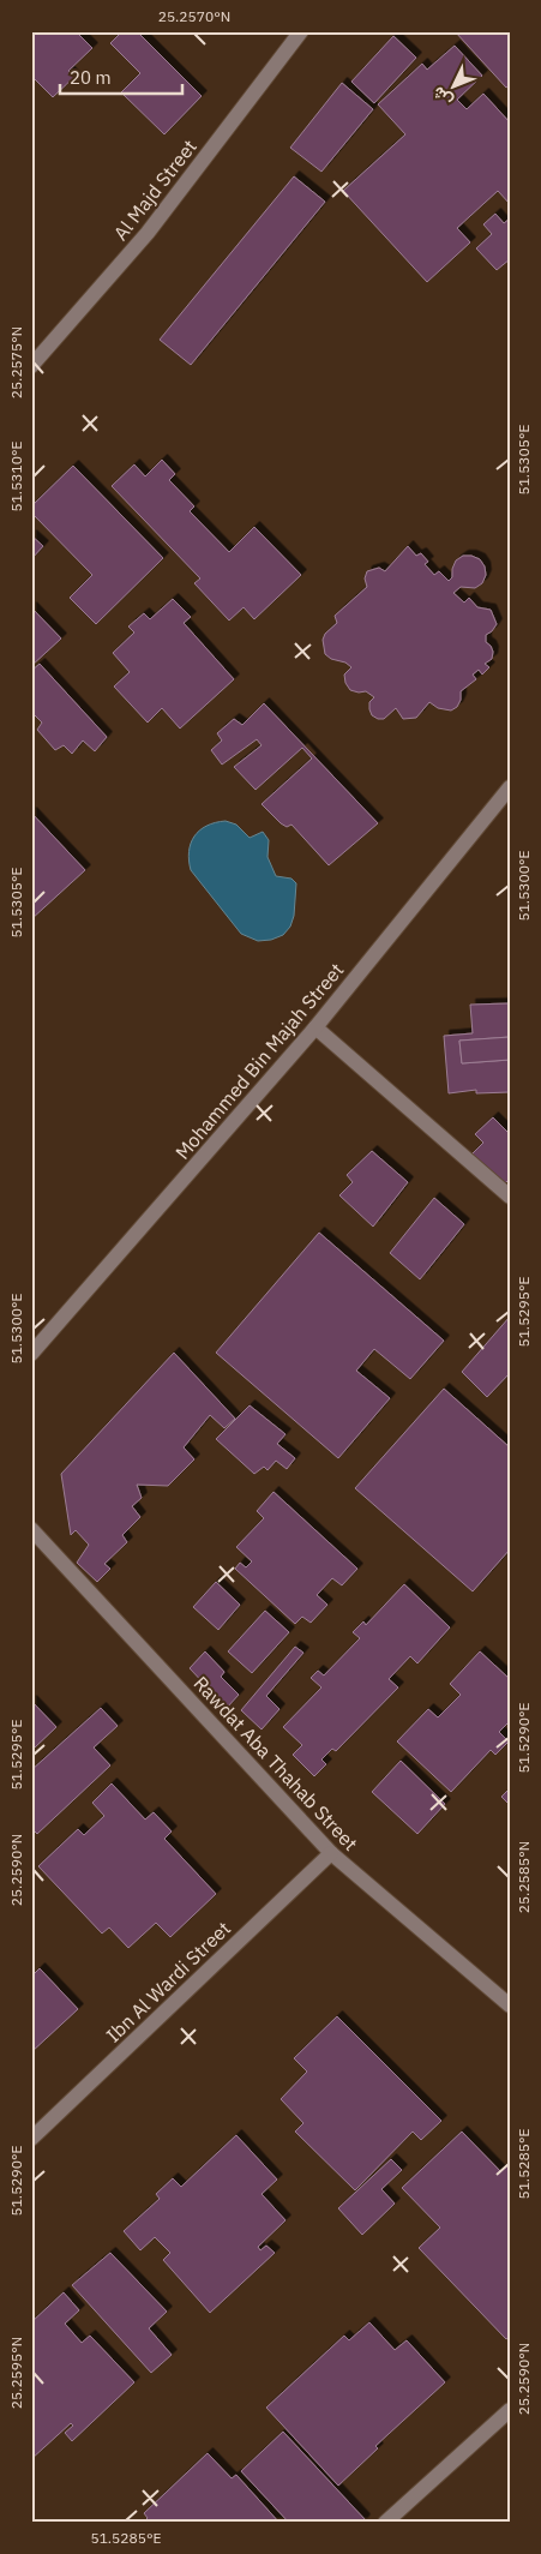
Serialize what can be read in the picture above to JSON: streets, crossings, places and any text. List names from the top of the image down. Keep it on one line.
{"streets":{"street":["Al Majd Street","Mohammed Bin Majah Street","Rawdat Aba Thahab Street","Ibn Al Wardi Street"]},"crossings":[["Rawdat Aba Thahab Street","Ibn Al Wardi Street"]],"scale_bar":"20 m","north":"bottom left","coordinates":["25.2570°N","25.2575°N","51.5305°E","51.5310°E","51.5300°E","51.5295°E","51.5290°E","25.2590°N","25.2585°N","51.5285°E","25.2595°N"]}
